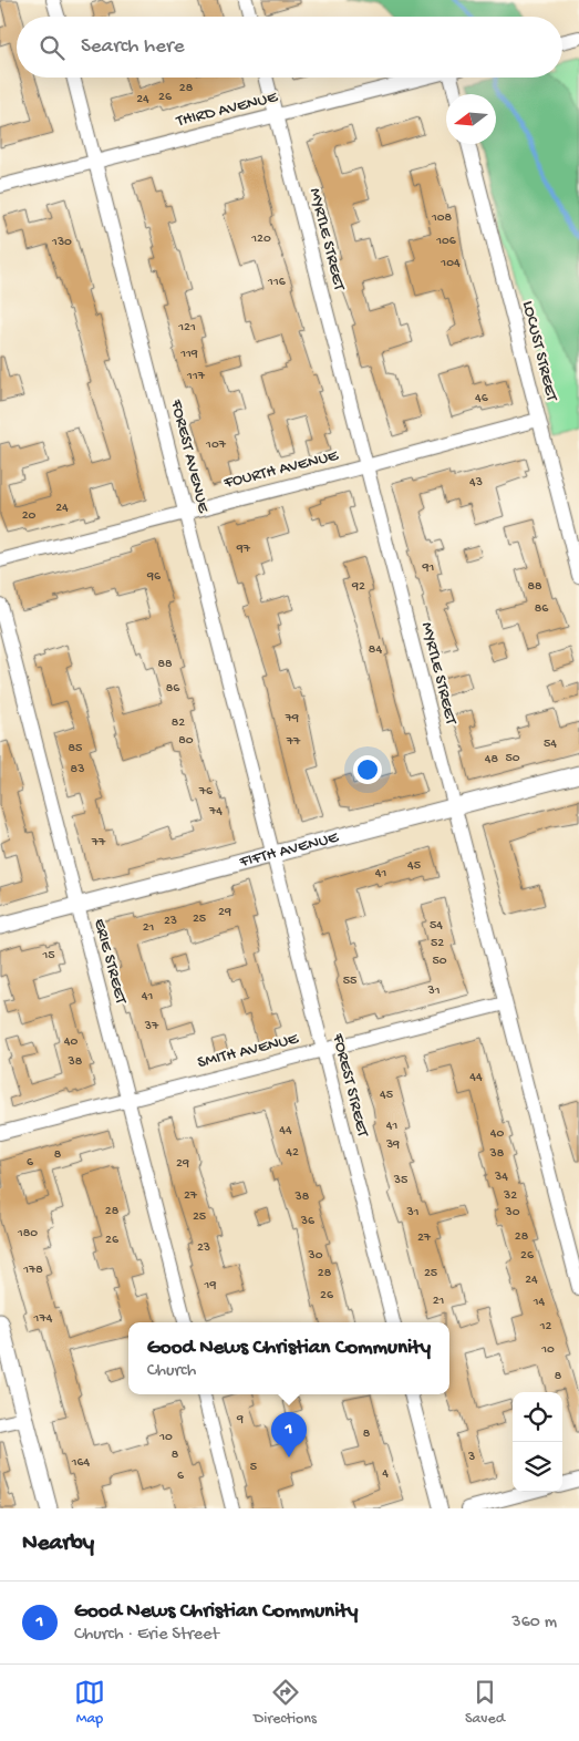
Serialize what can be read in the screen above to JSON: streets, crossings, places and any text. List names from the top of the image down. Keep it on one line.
{"streets":{"street":["THIRD AVENUE","MYRTLE STREET","LOCUST STREET","FOREST AVENUE","FOURTH AVENUE","FIFTH AVENUE","ERIE STREET","SMITH AVENUE","FOREST STREET"]},"crossings":[["THIRD AVENUE","MYRTLE STREET"],["THIRD AVENUE","FOREST AVENUE"],["MYRTLE STREET","FOURTH AVENUE"],["MYRTLE STREET","FIFTH AVENUE"],["MYRTLE STREET","SMITH AVENUE"],["LOCUST STREET","FOURTH AVENUE"],["FOREST AVENUE","FOURTH AVENUE"],["FOREST AVENUE","FIFTH AVENUE"],["FOREST AVENUE","FOREST STREET"],["FIFTH AVENUE","ERIE STREET"],["FIFTH AVENUE","FOREST STREET"],["ERIE STREET","SMITH AVENUE"],["SMITH AVENUE","FOREST STREET"]],"house_numbers":["28","26","24","108","120","106","130","104","116","121","119","117","46","107","43","24","20","97","91","96","92","88","86","84","88","86","79","82","80","77","54","85","50","48","83","76","74","77","45","41","29","25","23","54","21","52","15","50","55","31","41","37","40","38","44","45","41","44","40","39","42","38","8","6","29","34","35","27","32","38","28","31","30","25","36","180","28","27","26","23","30","26","178","28","25","24","19","26","21","14","174","12","10","8","9","8","10","8","3","164","5","4","6"],"north":"left","page":{"search":"Search here","popup":["Good News Christian Community","Church"],"pins":"1","heading":"Nearby","list":[{"mark":"1","name":"Good News Christian Community","note":"Church · Erie Street","value":"360 m"}],"nav":["Map","Directions","Saved"]}}
